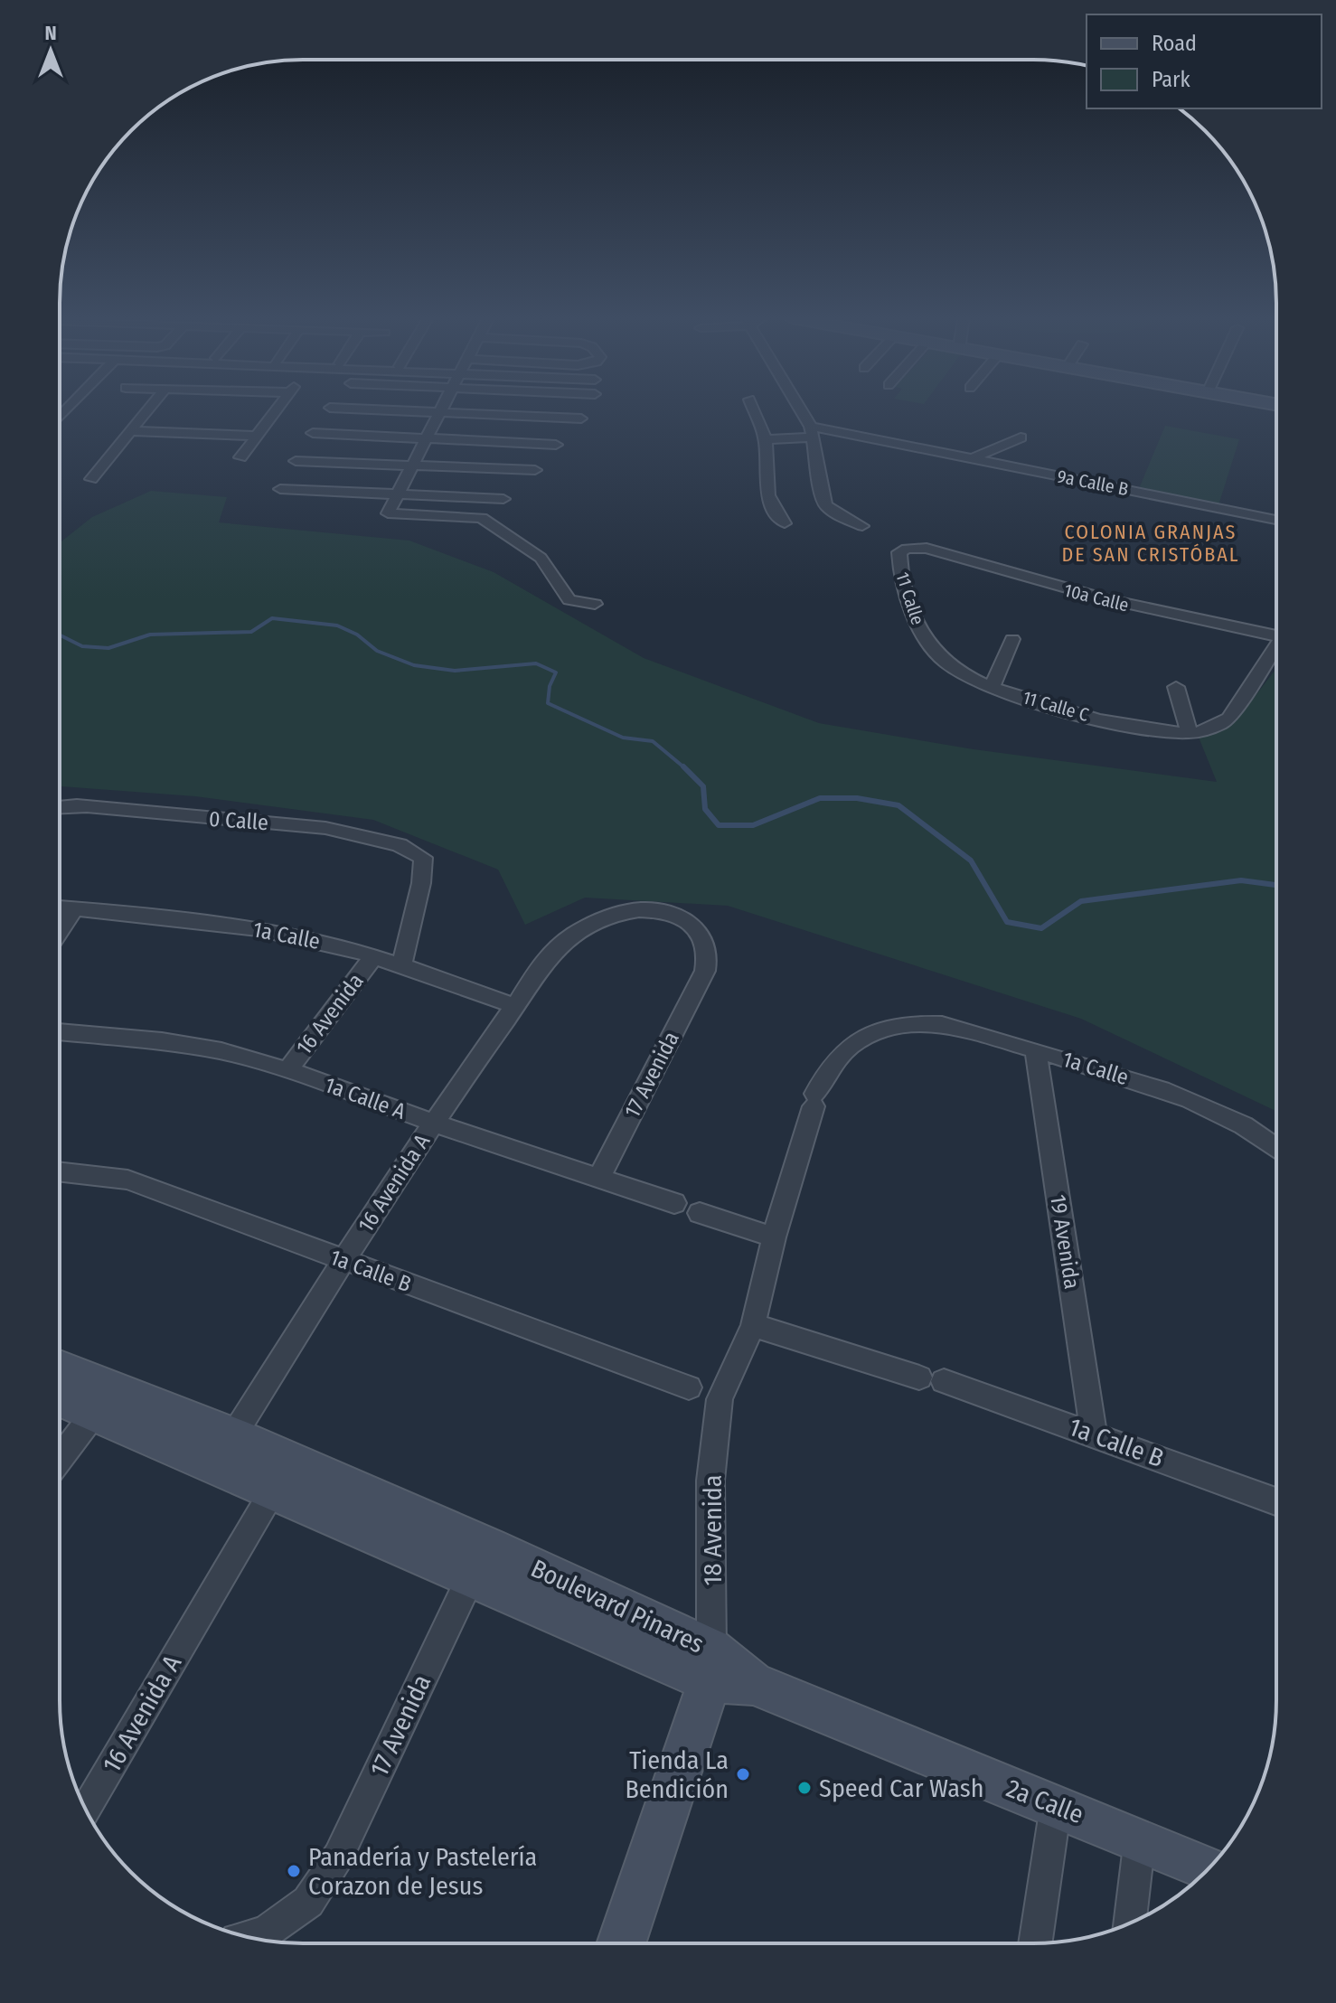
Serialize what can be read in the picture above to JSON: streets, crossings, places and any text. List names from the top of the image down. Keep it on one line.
{"streets":{"street":["9a Calle B","10a Calle","11 Calle","11 Calle C","0 Calle","1a Calle","16 Avenida","17 Avenida","1a Calle A","16 Avenida A","19 Avenida","1a Calle B","18 Avenida","Boulevard Pinares","2a Calle"]},"crossings":[["10a Calle","11 Calle"],["11 Calle","11 Calle C"],["0 Calle","1a Calle"],["1a Calle","16 Avenida"],["1a Calle","16 Avenida A"],["1a Calle","19 Avenida"],["1a Calle","18 Avenida"],["16 Avenida","1a Calle A"],["17 Avenida","1a Calle A"],["17 Avenida","16 Avenida A"],["17 Avenida","Boulevard Pinares"],["1a Calle A","16 Avenida A"],["16 Avenida A","1a Calle B"],["16 Avenida A","Boulevard Pinares"],["19 Avenida","1a Calle B"],["1a Calle B","18 Avenida"],["18 Avenida","Boulevard Pinares"],["Boulevard Pinares","2a Calle"]],"districts":["COLONIA GRANJAS DE SAN CRISTÓBAL"],"places":["Tienda La Bendición","Speed Car Wash","Panadería y Pastelería Corazon de Jesus"],"legend":["Road","Park"],"north":"top"}
